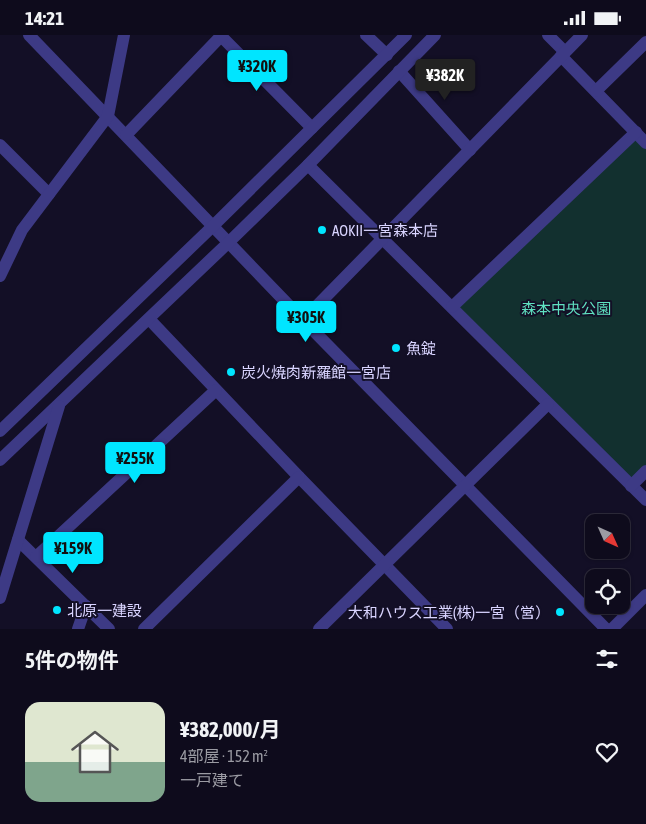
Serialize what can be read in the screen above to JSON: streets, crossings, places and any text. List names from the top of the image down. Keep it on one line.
{"parks":["森本中央公園"],"places":["AOKII一宮森本店","魚錠","炭火焼肉新羅館一宮店","北原一建設","大和ハウス工業(株)一宮（営）"],"north":"bottom right","page":{"status":"14:21","price":["¥320K","¥382K","¥305K","¥255K","¥159K"],"heading":"5件の物件","list":[{"name":"¥382,000/月","note":"4部屋 · 152 m² · 一戸建て"}]}}
